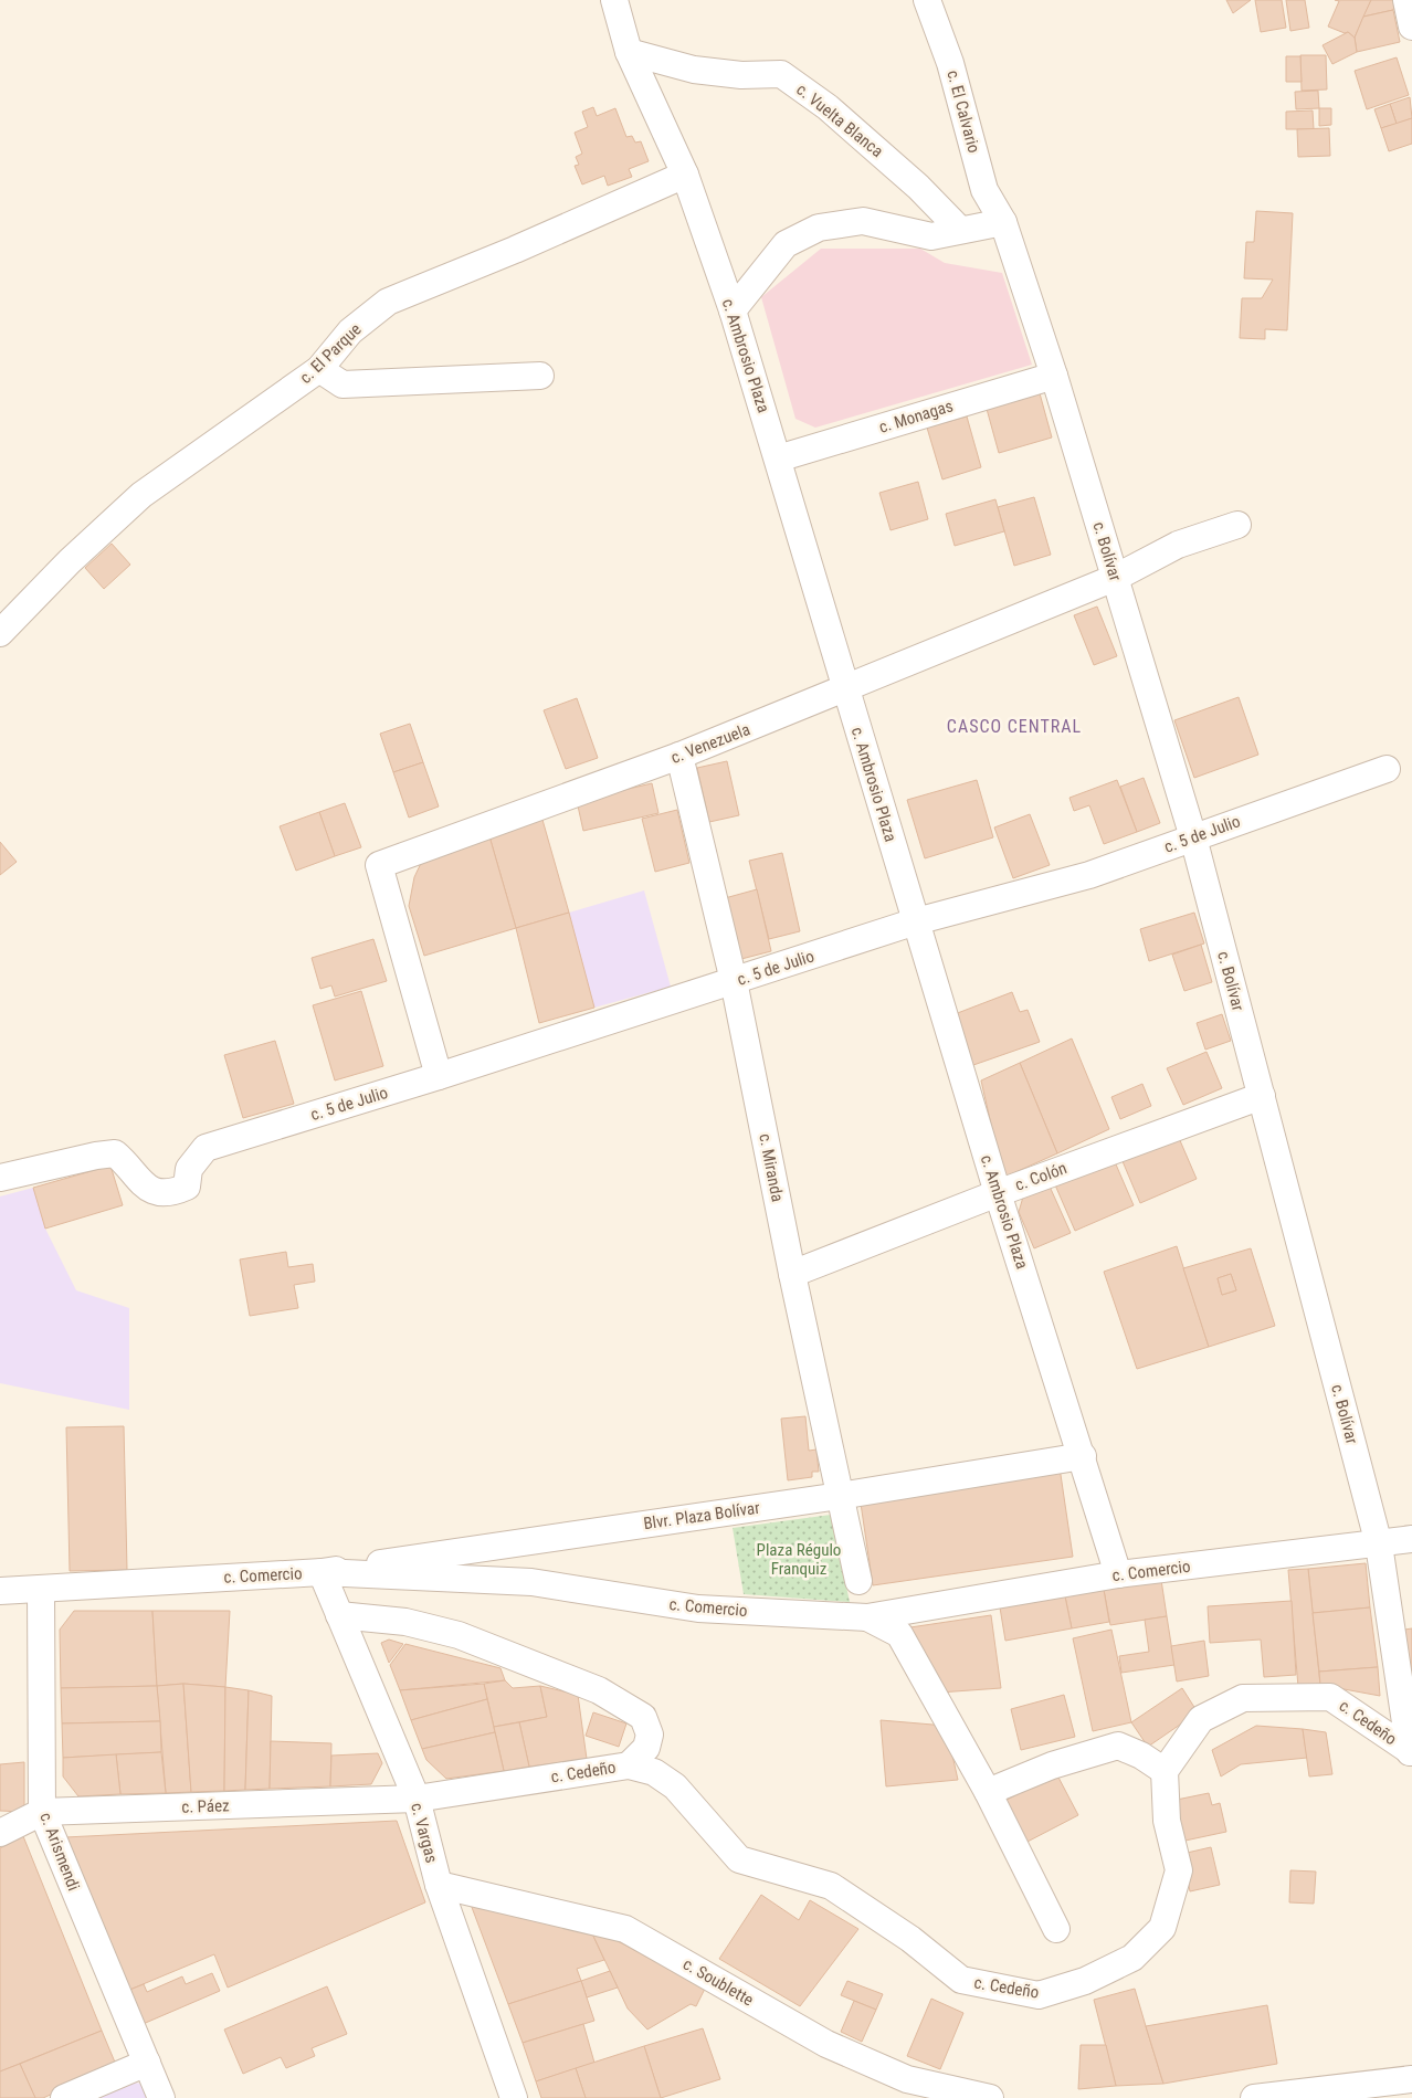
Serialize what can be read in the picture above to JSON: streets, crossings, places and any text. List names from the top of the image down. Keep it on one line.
{"streets":{"street":["c. El Calvario","c. Vuelta Blanca","c. El Parque","c. Ambrosio Plaza","c. Monagas","c. Bolívar","c. Venezuela","c. 5 de Julio","c. Miranda","c. Colón","Blvr. Plaza Bolívar","c. Comercio","c. Cedeño","c. Páez","c. Vargas","c. Arismendi","c. Soublette"]},"crossings":[["c. El Calvario","c. Bolívar"],["c. Vuelta Blanca","c. Ambrosio Plaza"],["c. El Parque","c. Ambrosio Plaza"],["c. Ambrosio Plaza","c. Monagas"],["c. Ambrosio Plaza","c. Venezuela"],["c. Ambrosio Plaza","c. 5 de Julio"],["c. Ambrosio Plaza","c. Colón"],["c. Ambrosio Plaza","Blvr. Plaza Bolívar"],["c. Ambrosio Plaza","c. Comercio"],["c. Monagas","c. Bolívar"],["c. Bolívar","c. Venezuela"],["c. Bolívar","c. 5 de Julio"],["c. Bolívar","c. Colón"],["c. Bolívar","c. Comercio"],["c. Bolívar","c. Cedeño"],["c. Venezuela","c. 5 de Julio"],["c. Venezuela","c. Miranda"],["c. 5 de Julio","c. Miranda"],["c. Miranda","c. Colón"],["c. Miranda","Blvr. Plaza Bolívar"],["Blvr. Plaza Bolívar","c. Comercio"],["Blvr. Plaza Bolívar","c. Vargas"],["c. Comercio","c. Vargas"],["c. Comercio","c. Arismendi"],["c. Cedeño","c. Páez"],["c. Cedeño","c. Vargas"],["c. Páez","c. Vargas"],["c. Páez","c. Arismendi"],["c. Vargas","c. Soublette"]],"districts":["CASCO CENTRAL"],"parks":["Plaza Régulo Franquiz"]}
